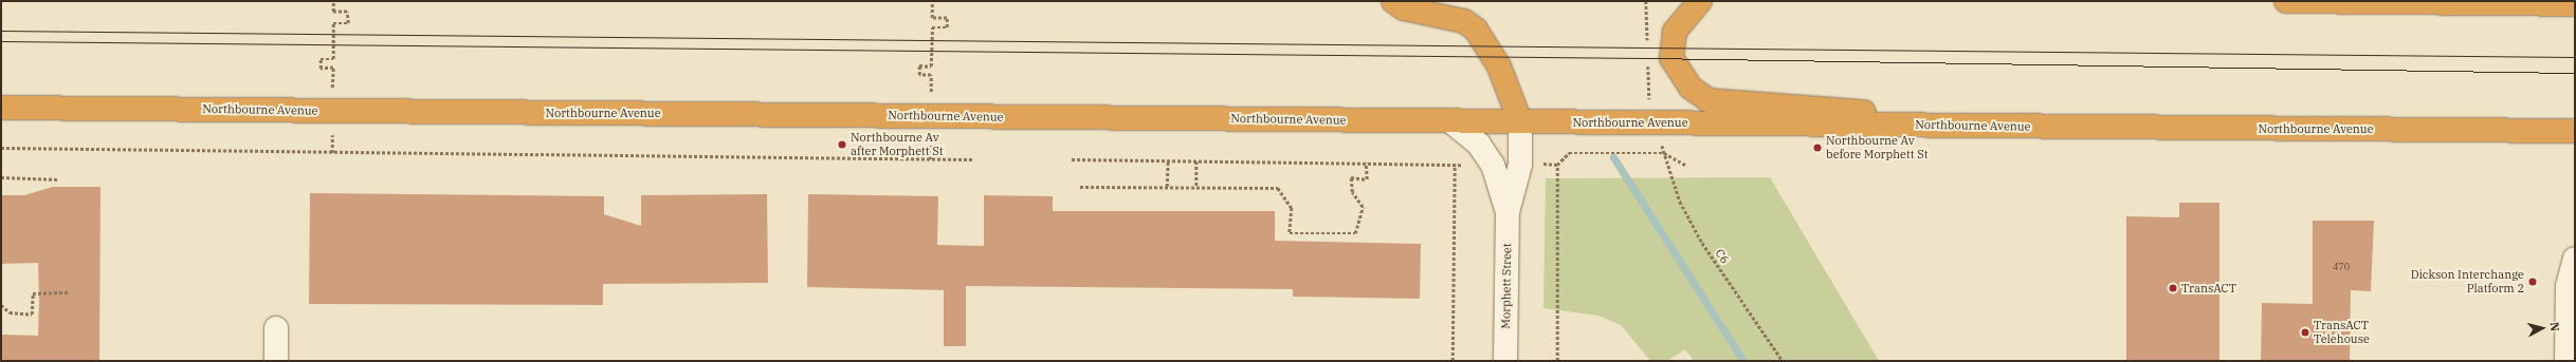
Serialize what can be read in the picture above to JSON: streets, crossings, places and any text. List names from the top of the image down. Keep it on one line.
{"streets":{"highway":["Northbourne Avenue"],"street":["Morphett Street"],"path":["C6"]},"crossings":[["Northbourne Avenue","Morphett Street"]],"places":["Northbourne Av after Morphett St","Northbourne Av before Morphett St","Dickson Interchange Platform 2","TransACT","TransACT Telehouse"],"house_numbers":["470"],"north":"right"}
